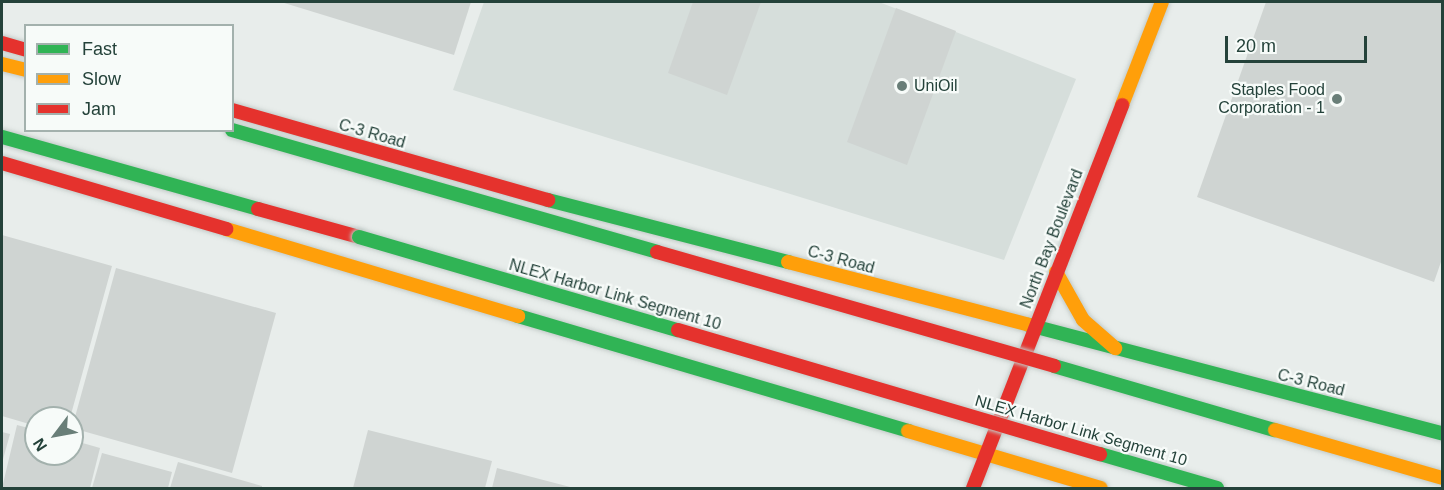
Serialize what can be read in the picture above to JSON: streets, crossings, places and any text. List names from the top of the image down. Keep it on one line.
{"streets":{"main road":["C-3 Road","North Bay Boulevard","NLEX Harbor Link Segment 10"]},"crossings":[["C-3 Road","North Bay Boulevard"]],"places":["UniOil","Staples Food Corporation - 1"],"legend":["Fast","Slow","Jam"],"scale_bar":"20 m","north":"bottom left"}
